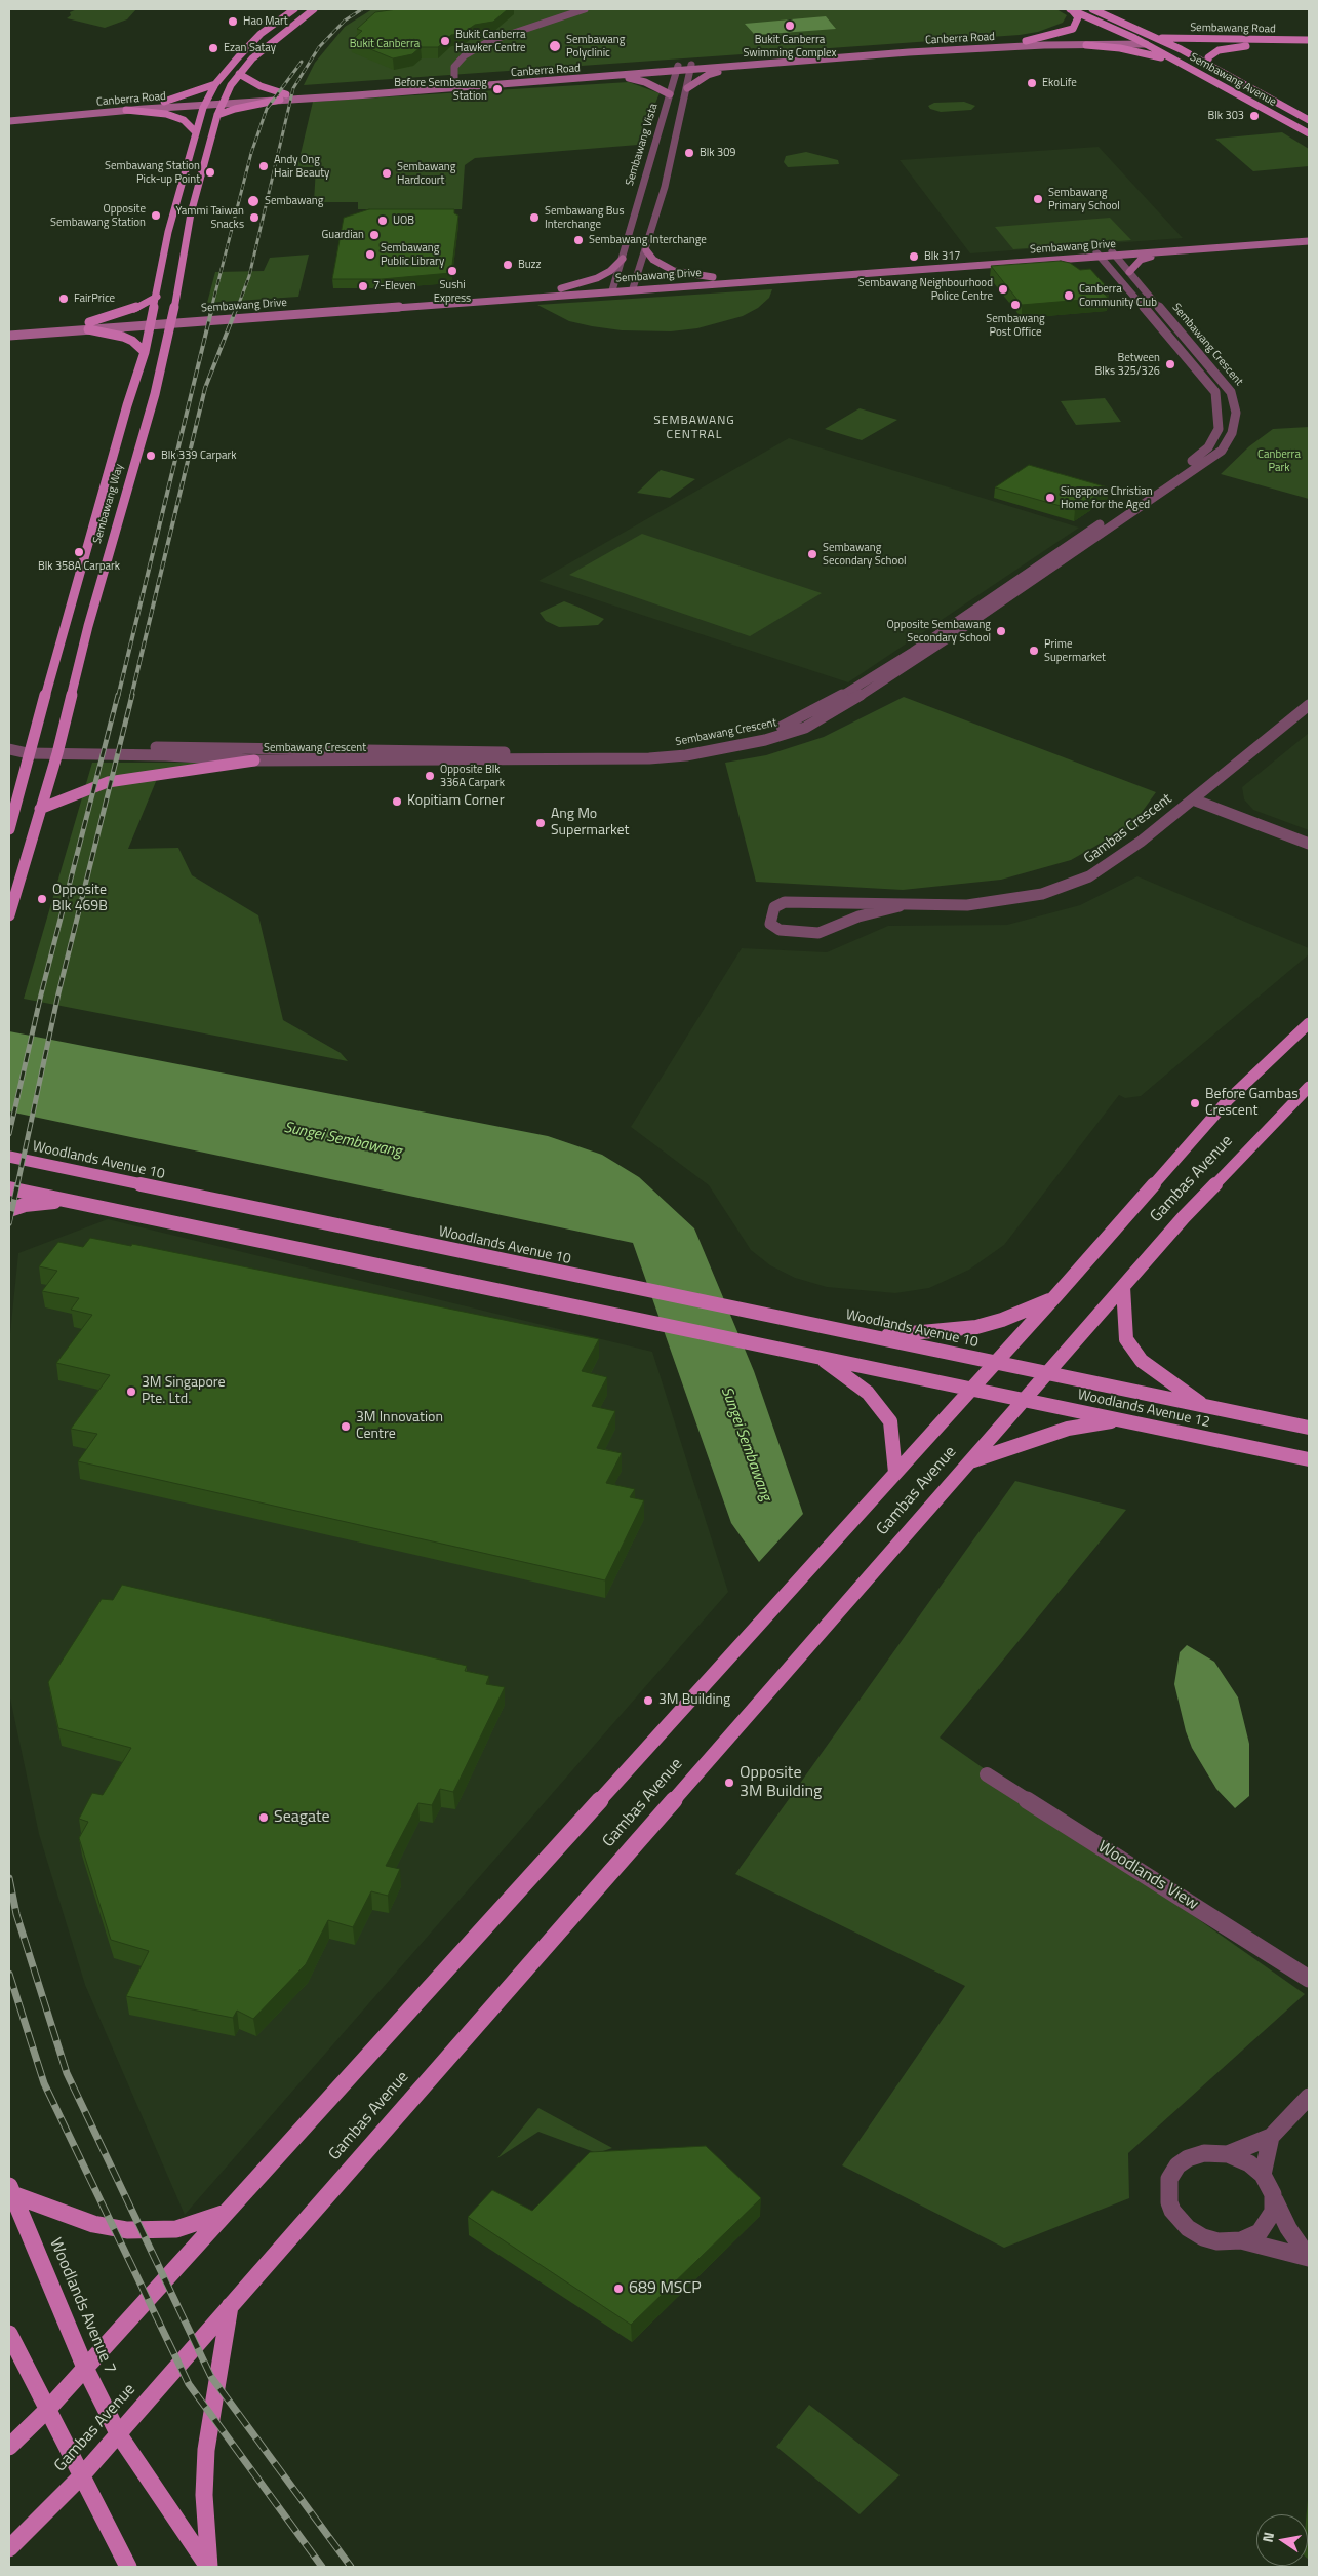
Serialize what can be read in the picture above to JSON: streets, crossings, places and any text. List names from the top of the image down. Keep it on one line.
{"streets":{"main road":["Sembawang Road","Canberra Road","Sembawang Avenue","Sembawang Drive","Sembawang Way","Woodlands Avenue 10","Gambas Avenue","Woodlands Avenue 12","Woodlands Avenue 7"],"street":["Sembawang Vista","Sembawang Crescent","Gambas Crescent","Woodlands View"]},"crossings":[["Sembawang Road","Canberra Road"],["Sembawang Road","Sembawang Avenue"],["Canberra Road","Sembawang Avenue"],["Canberra Road","Sembawang Vista"],["Canberra Road","Sembawang Way"],["Sembawang Vista","Sembawang Drive"],["Sembawang Drive","Sembawang Crescent"],["Sembawang Drive","Sembawang Way"],["Sembawang Crescent","Sembawang Way"],["Woodlands Avenue 10","Gambas Avenue"],["Woodlands Avenue 10","Woodlands Avenue 12"],["Gambas Avenue","Woodlands Avenue 12"],["Gambas Avenue","Woodlands Avenue 7"]],"districts":["SEMBAWANG CENTRAL"],"water":["Sungei Sembawang"],"parks":["Bukit Canberra","Canberra Park"],"places":["Hao Mart","Bukit Canberra Swimming Complex","Bukit Canberra Hawker Centre","Sembawang Polyclinic","Ezan Satay","EkoLife","Before Sembawang Station","Blk 303","Blk 309","Andy Ong Hair Beauty","Sembawang Station Pick-up Point","Sembawang Hardcourt","Sembawang Primary School","Sembawang","Opposite Sembawang Station","Yammi Taiwan Snacks","Sembawang Bus Interchange","UOB","Guardian","Sembawang Interchange","Sembawang Public Library","Blk 317","Buzz","Sushi Express","7-Eleven","Sembawang Neighbourhood Police Centre","Canberra Community Club","FairPrice","Sembawang Post Office","Between Blks 325/326","Blk 339 Carpark","Singapore Christian Home for the Aged","Blk 358A Carpark","Sembawang Secondary School","Opposite Sembawang Secondary School","Prime Supermarket","Opposite Blk 336A Carpark","Kopitiam Corner","Ang Mo Supermarket","Opposite Blk 469B","Before Gambas Crescent","3M Singapore Pte. Ltd.","3M Innovation Centre","3M Building","Opposite 3M Building","Seagate","689 MSCP"],"north":"left"}
